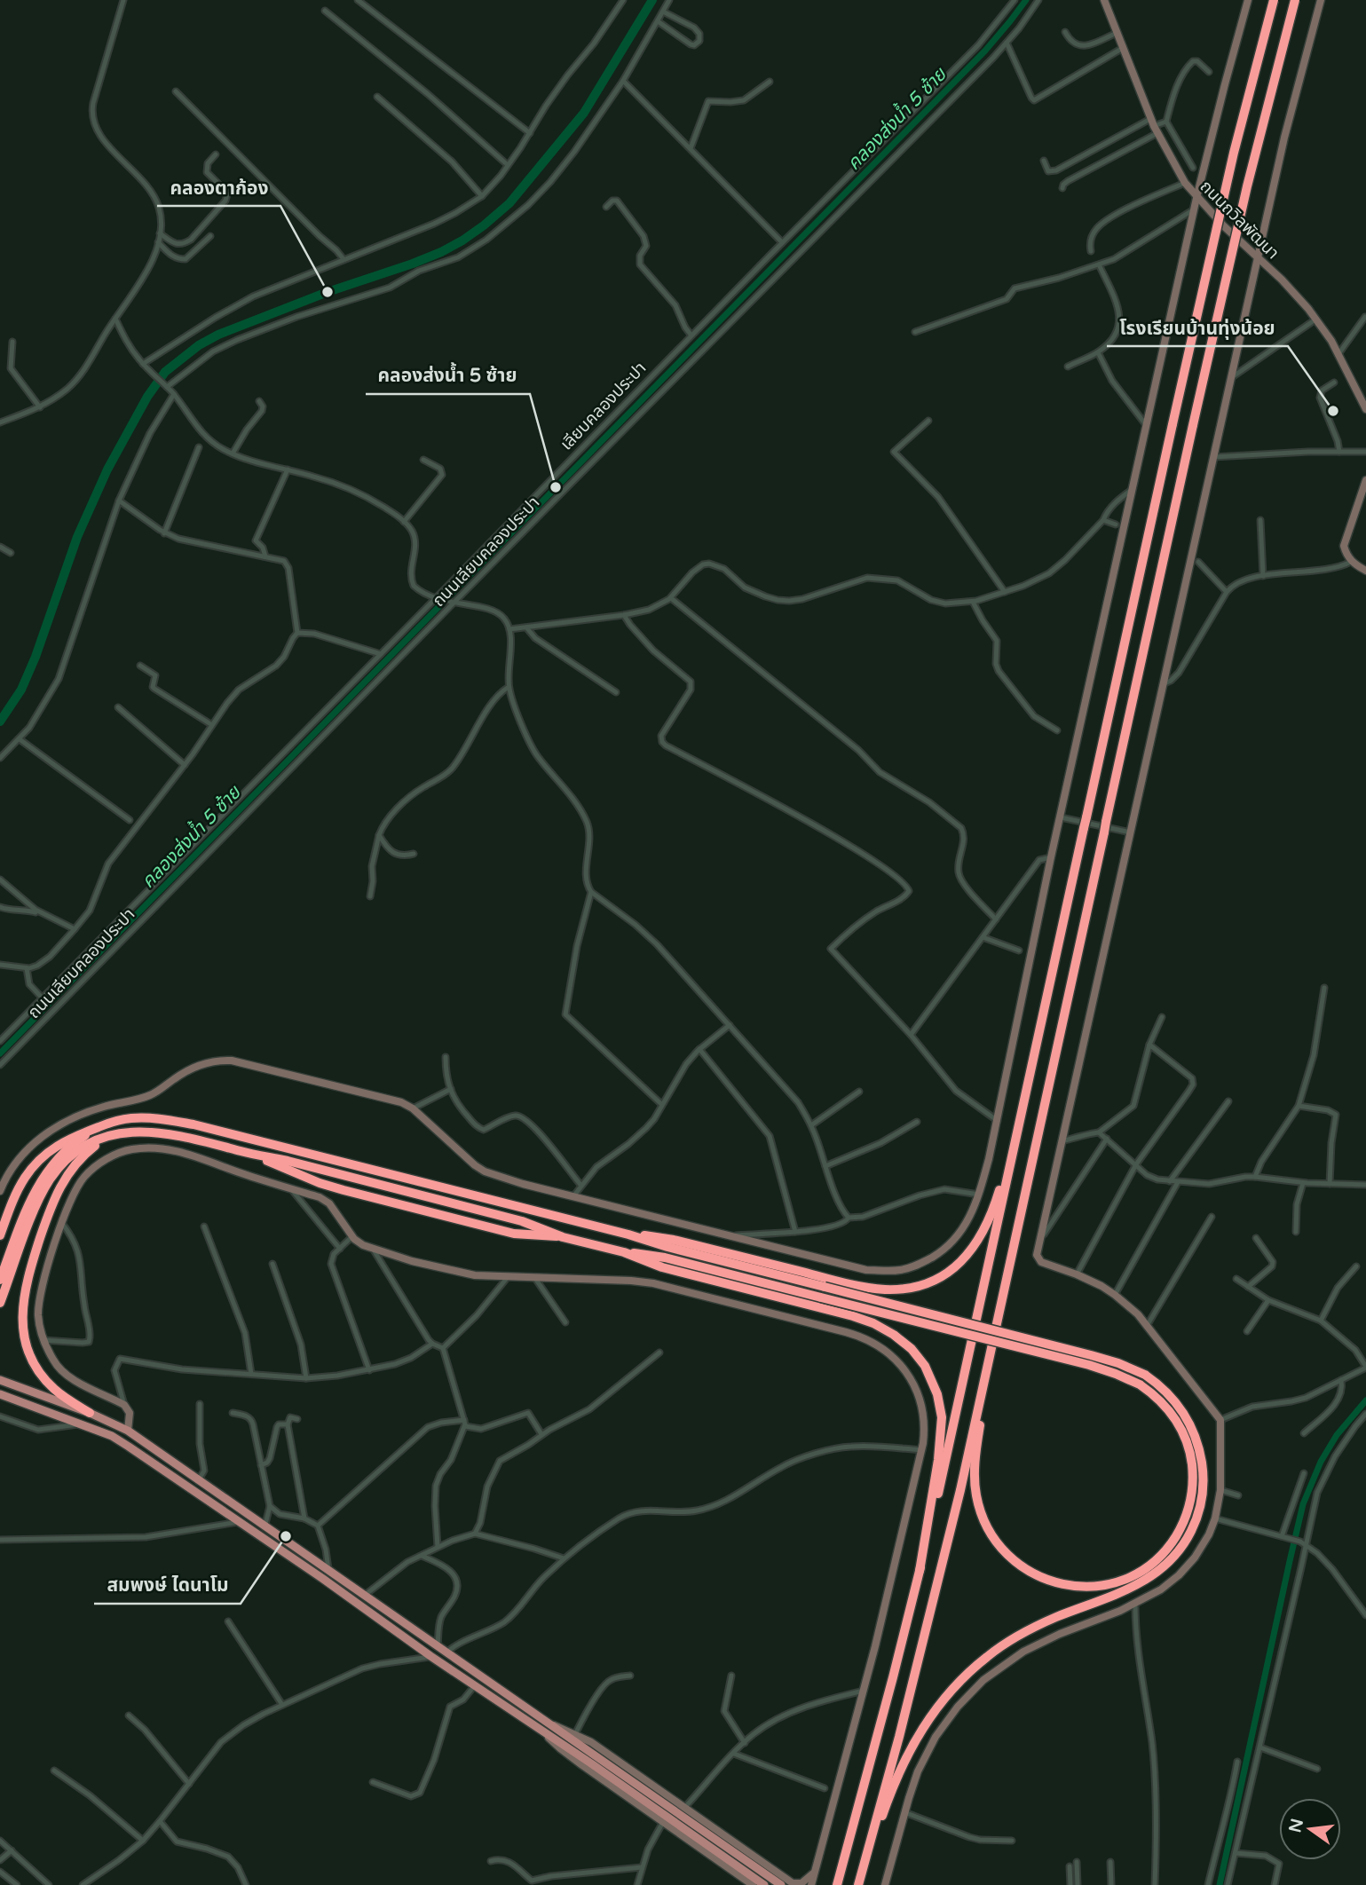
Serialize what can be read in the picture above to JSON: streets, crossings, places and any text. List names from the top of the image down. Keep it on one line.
{"streets":{"main road":["ถนนถวิลพัฒนา"],"street":["เลียบคลองประปา","ถนนเลียบคลองประปา"]},"water":["คลองส่งน้ำ 5 ซ้าย"],"places":["คลองตาก้อง","โรงเรียนบ้านทุ่งน้อย","คลองส่งน้ำ 5 ซ้าย","สมพงษ์ ไดนาโม"],"north":"left"}
